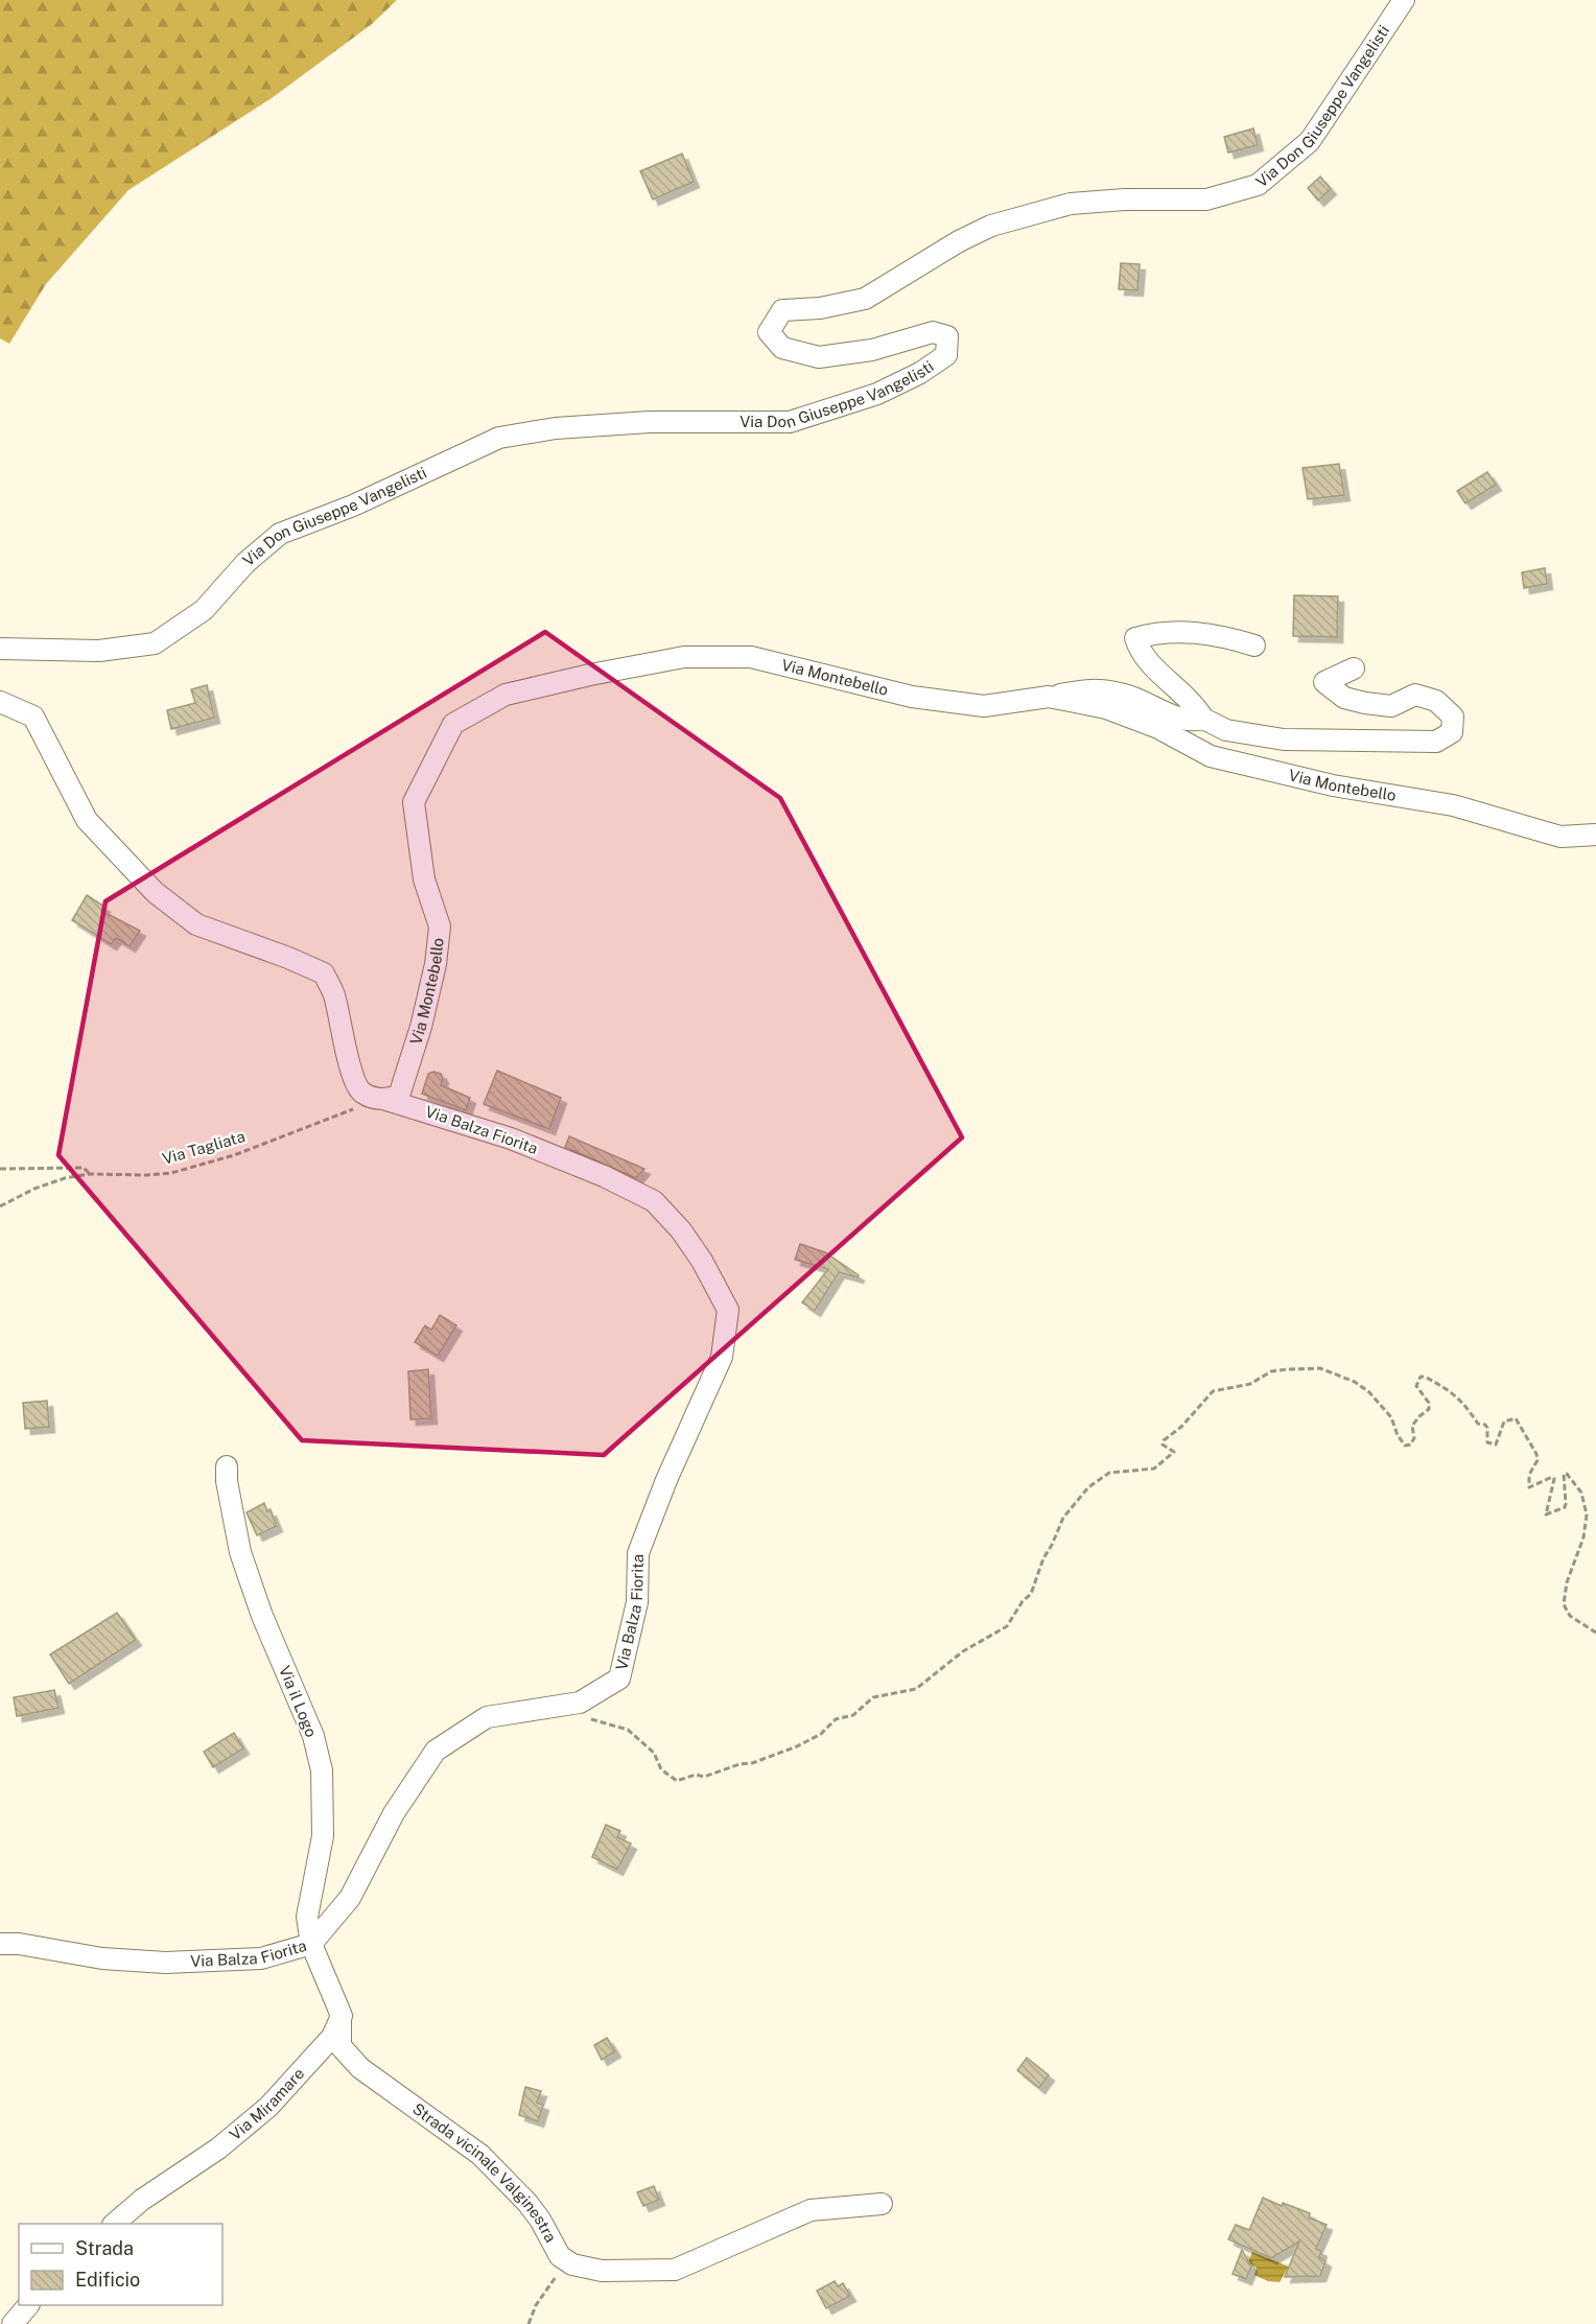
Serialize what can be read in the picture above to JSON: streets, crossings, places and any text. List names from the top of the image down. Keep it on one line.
{"streets":{"street":["Via Don Giuseppe Vangelisti","Via Montebello","Via Balza Fiorita","Via il Logo","Via Miramare","Strada vicinale Valginestra"],"path":["Via Tagliata"]},"crossings":[["Via Montebello","Via Balza Fiorita"],["Via Montebello","Via Tagliata"],["Via Balza Fiorita","Via Tagliata"],["Via Balza Fiorita","Via il Logo"],["Via Miramare","Strada vicinale Valginestra"]],"legend":["Strada","Edificio"]}
